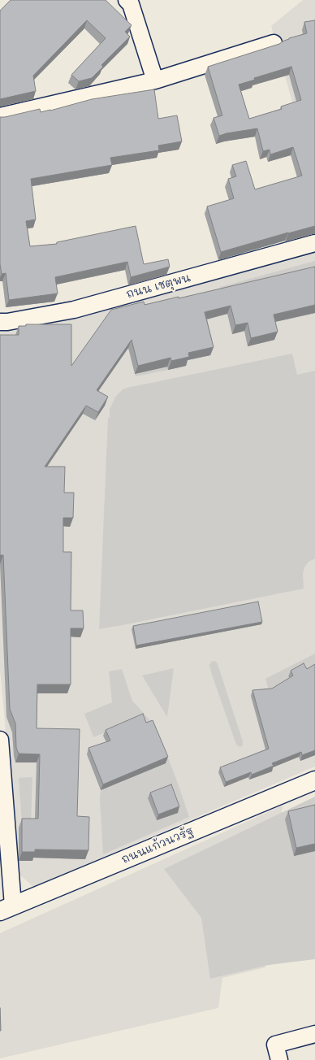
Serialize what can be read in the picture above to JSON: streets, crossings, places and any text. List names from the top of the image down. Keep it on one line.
{"streets":{"street":["ถนน เชตุพน","ถนนแก้วนวรัฐ"]}}
